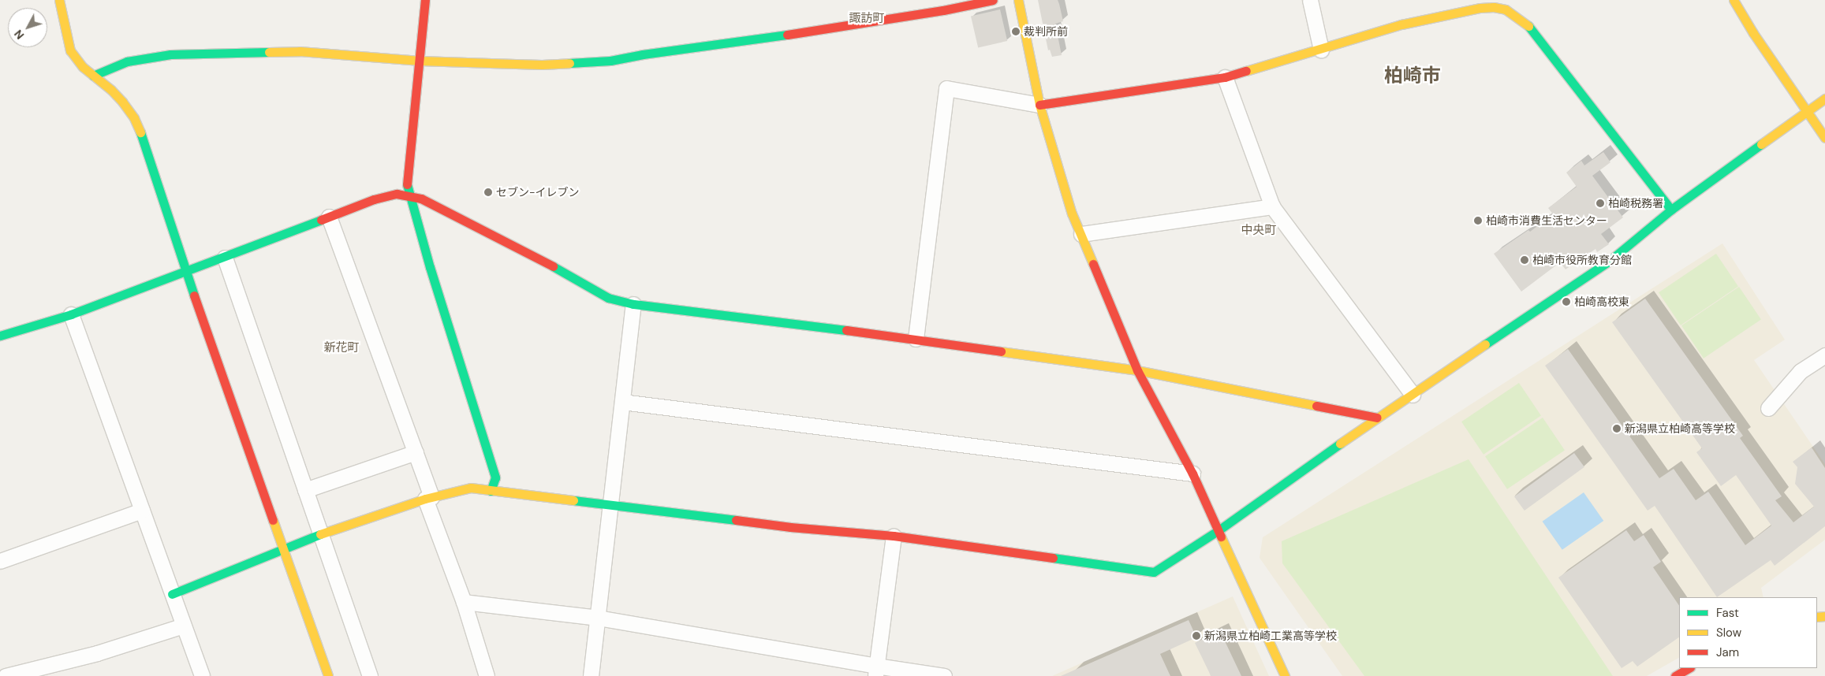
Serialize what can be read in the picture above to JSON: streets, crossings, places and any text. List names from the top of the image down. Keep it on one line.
{"districts":["諏訪町","柏崎市","中央町","新花町"],"places":["裁判所前","セブン-イレブン","柏崎税務署","柏崎市消費生活センター","柏崎市役所教育分館","柏崎高校東","新潟県立柏崎高等学校","新潟県立柏崎工業高等学校"],"legend":["Fast","Slow","Jam"],"north":"bottom left"}
